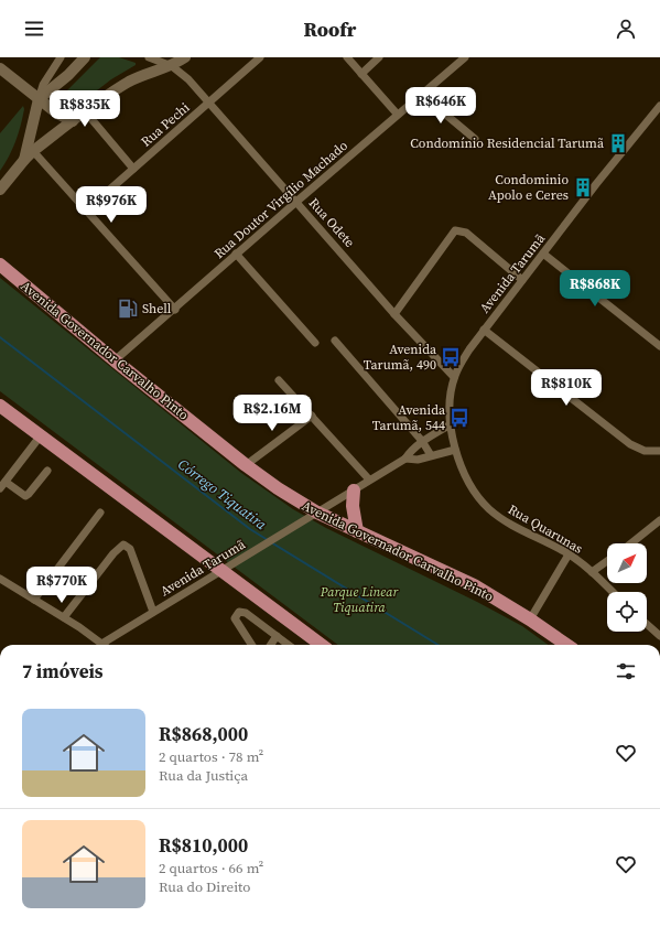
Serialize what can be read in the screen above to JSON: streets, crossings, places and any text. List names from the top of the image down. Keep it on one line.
{"streets":{"main road":["Avenida Governador Carvalho Pinto"],"street":["Rua Pechi","Rua Doutor Virgílio Machado","Rua Odete","Avenida Tarumã","Rua Quarunas"]},"crossings":[["Rua Pechi","Rua Odete"],["Rua Doutor Virgílio Machado","Rua Odete"],["Rua Doutor Virgílio Machado","Avenida Governador Carvalho Pinto"],["Rua Odete","Avenida Tarumã"],["Avenida Tarumã","Avenida Governador Carvalho Pinto"],["Avenida Tarumã","Rua Quarunas"]],"water":["Córrego Tiquatira"],"parks":["Parque Linear Tiquatira"],"places":{"building":["Condomínio Residencial Tarumã","Condominio Apolo e Ceres"],"fuel station":["Shell"],"bus stop":["Avenida Tarumã, 490","Avenida Tarumã, 544"]},"north":"top right","page":{"header":"Roofr","price":["R$646K","R$835K","R$976K","R$868K","R$810K","R$2.16M","R$770K"],"heading":"7 imóveis","list":[{"name":"R$868,000","note":"2 quartos · 78 m² · Rua da Justiça"},{"name":"R$810,000","note":"2 quartos · 66 m² · Rua do Direito"}]}}
